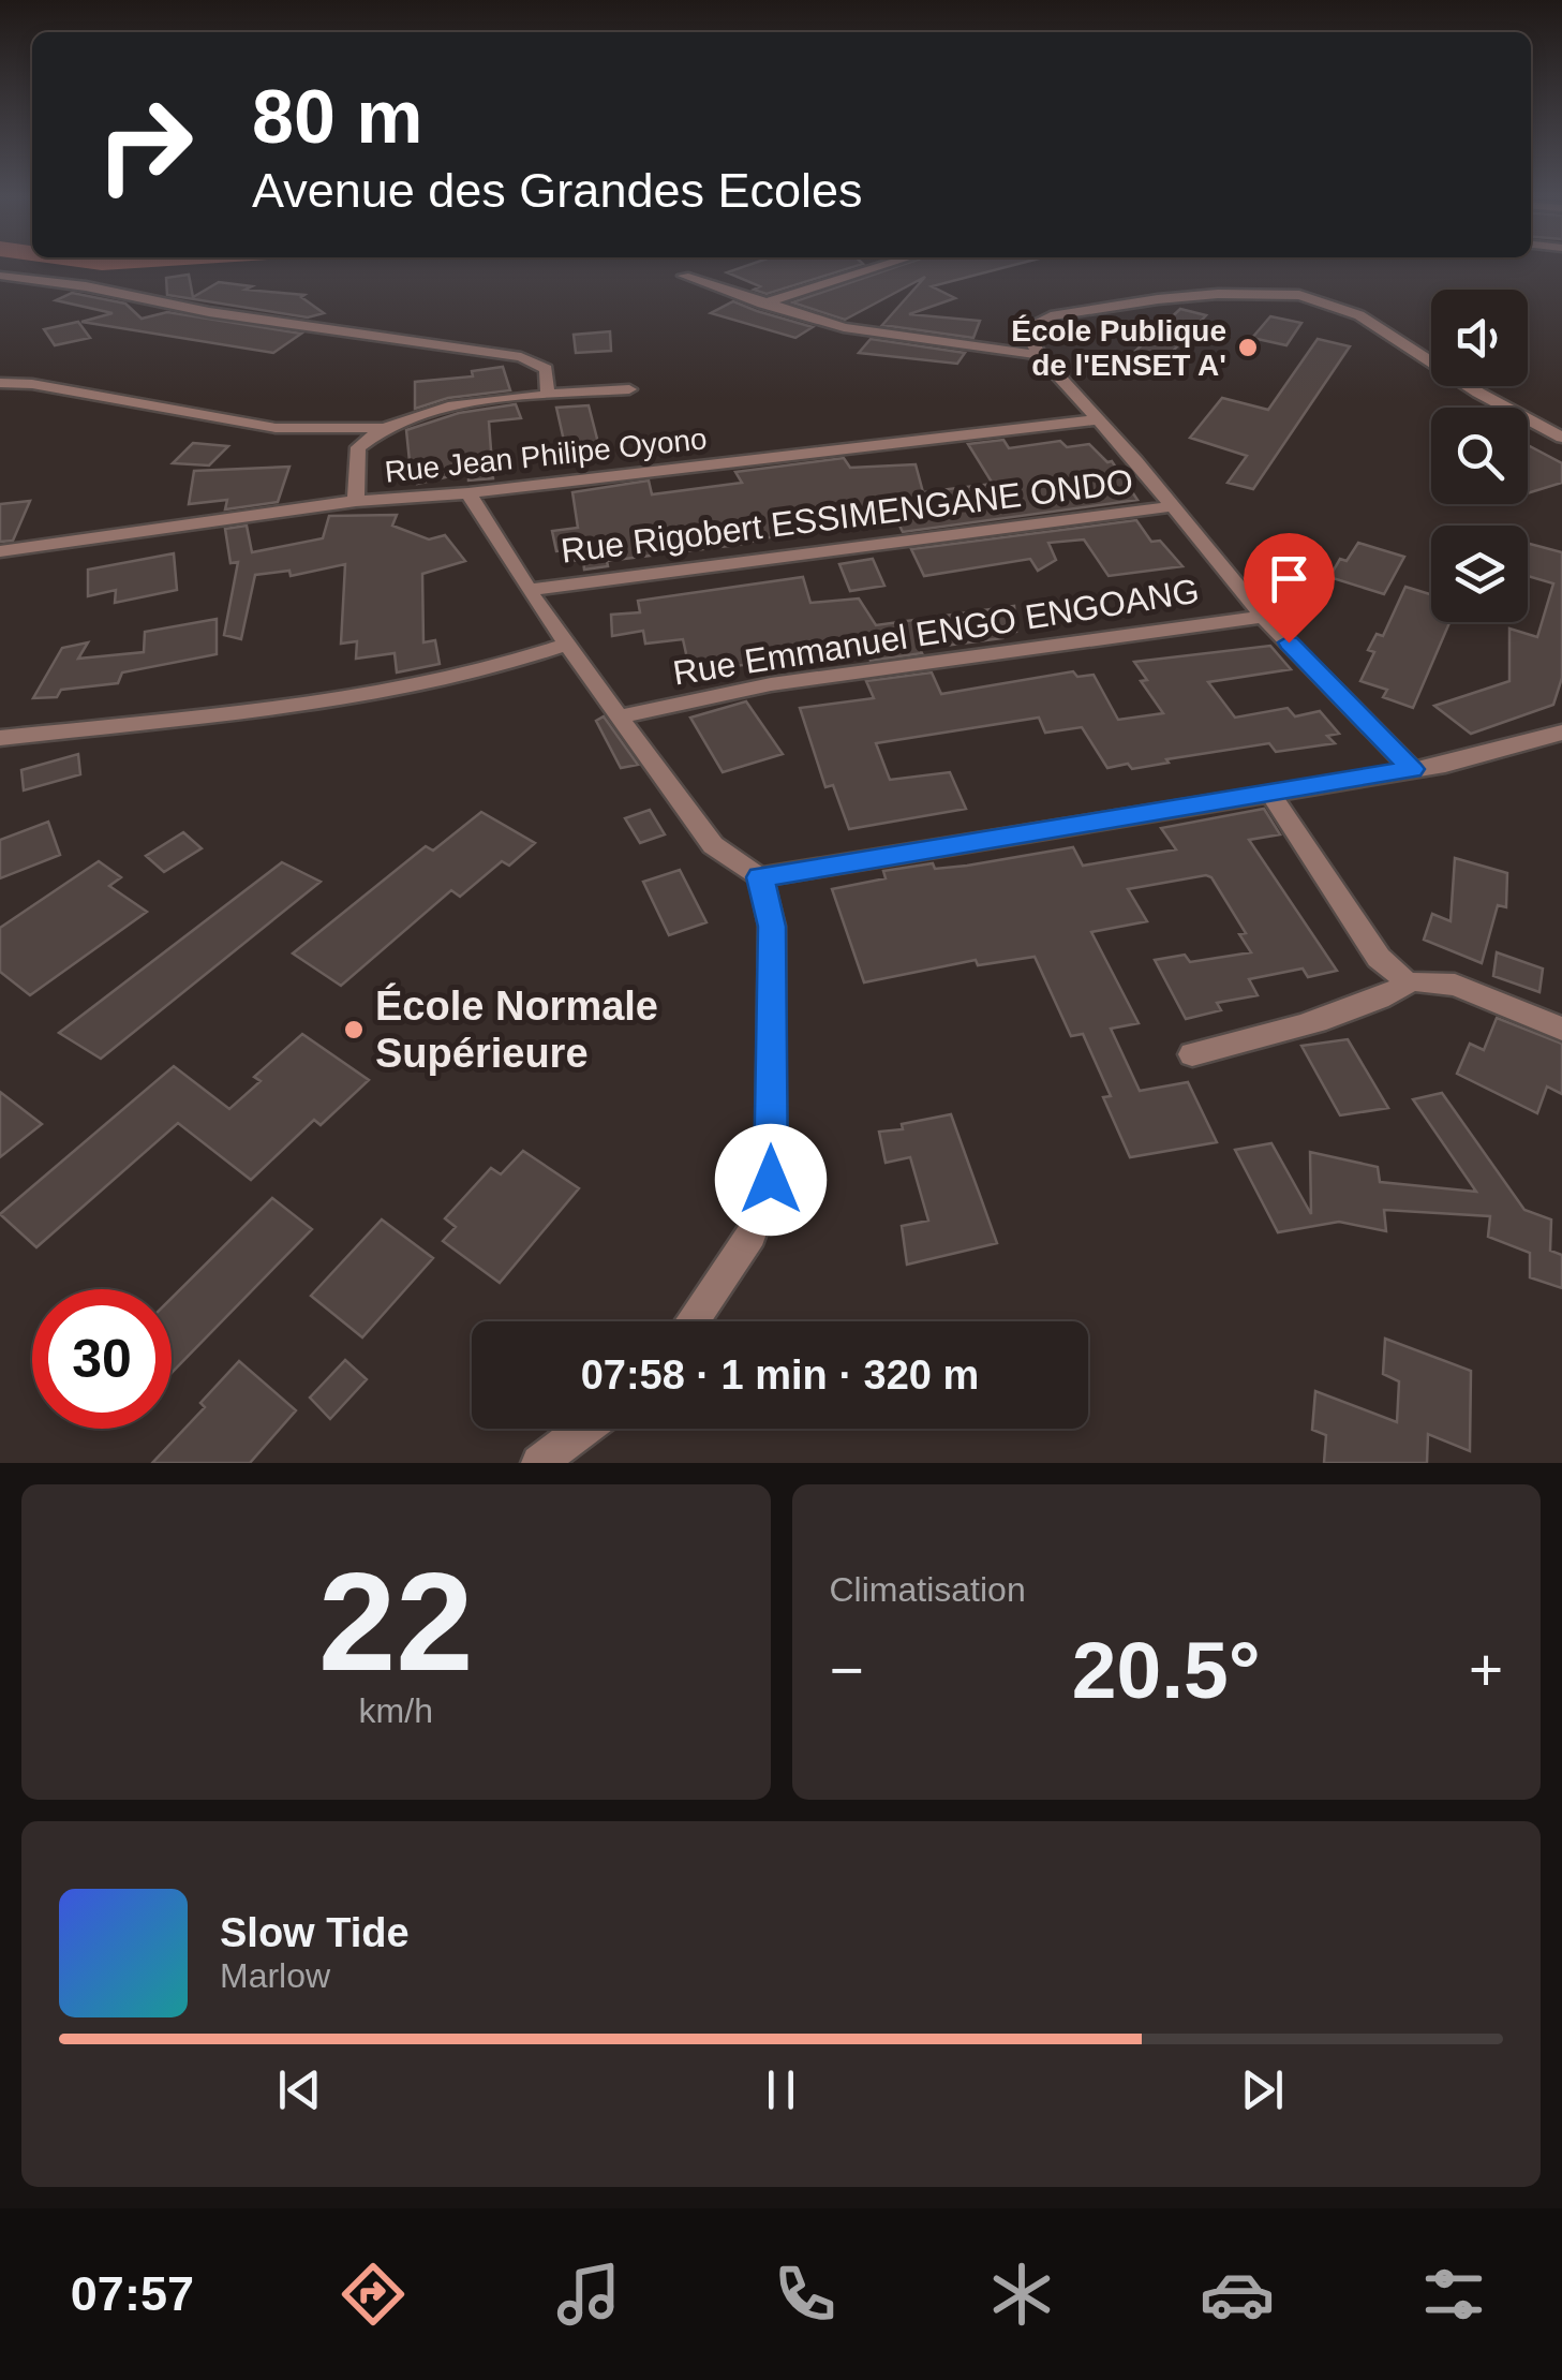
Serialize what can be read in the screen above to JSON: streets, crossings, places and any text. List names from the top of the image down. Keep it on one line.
{"streets":{"street":["Rue Jean Philipe Oyono","Rue Rigobert ESSIMENGANE ONDO","Rue Emmanuel ENGO ENGOANG"]},"places":["École Publique de l'ENSET A'","École Normale Supérieure"],"page":{"turn":["80 m","Avenue des Grandes Ecoles"],"limit":"30","trip":"07:58 · 1 min · 320 m","tile":[["22","km/h"],"Climatisation"],"heat":["−","20.5°","+"],"song":["Slow Tide","Marlow"],"tabs":"07:57"}}
